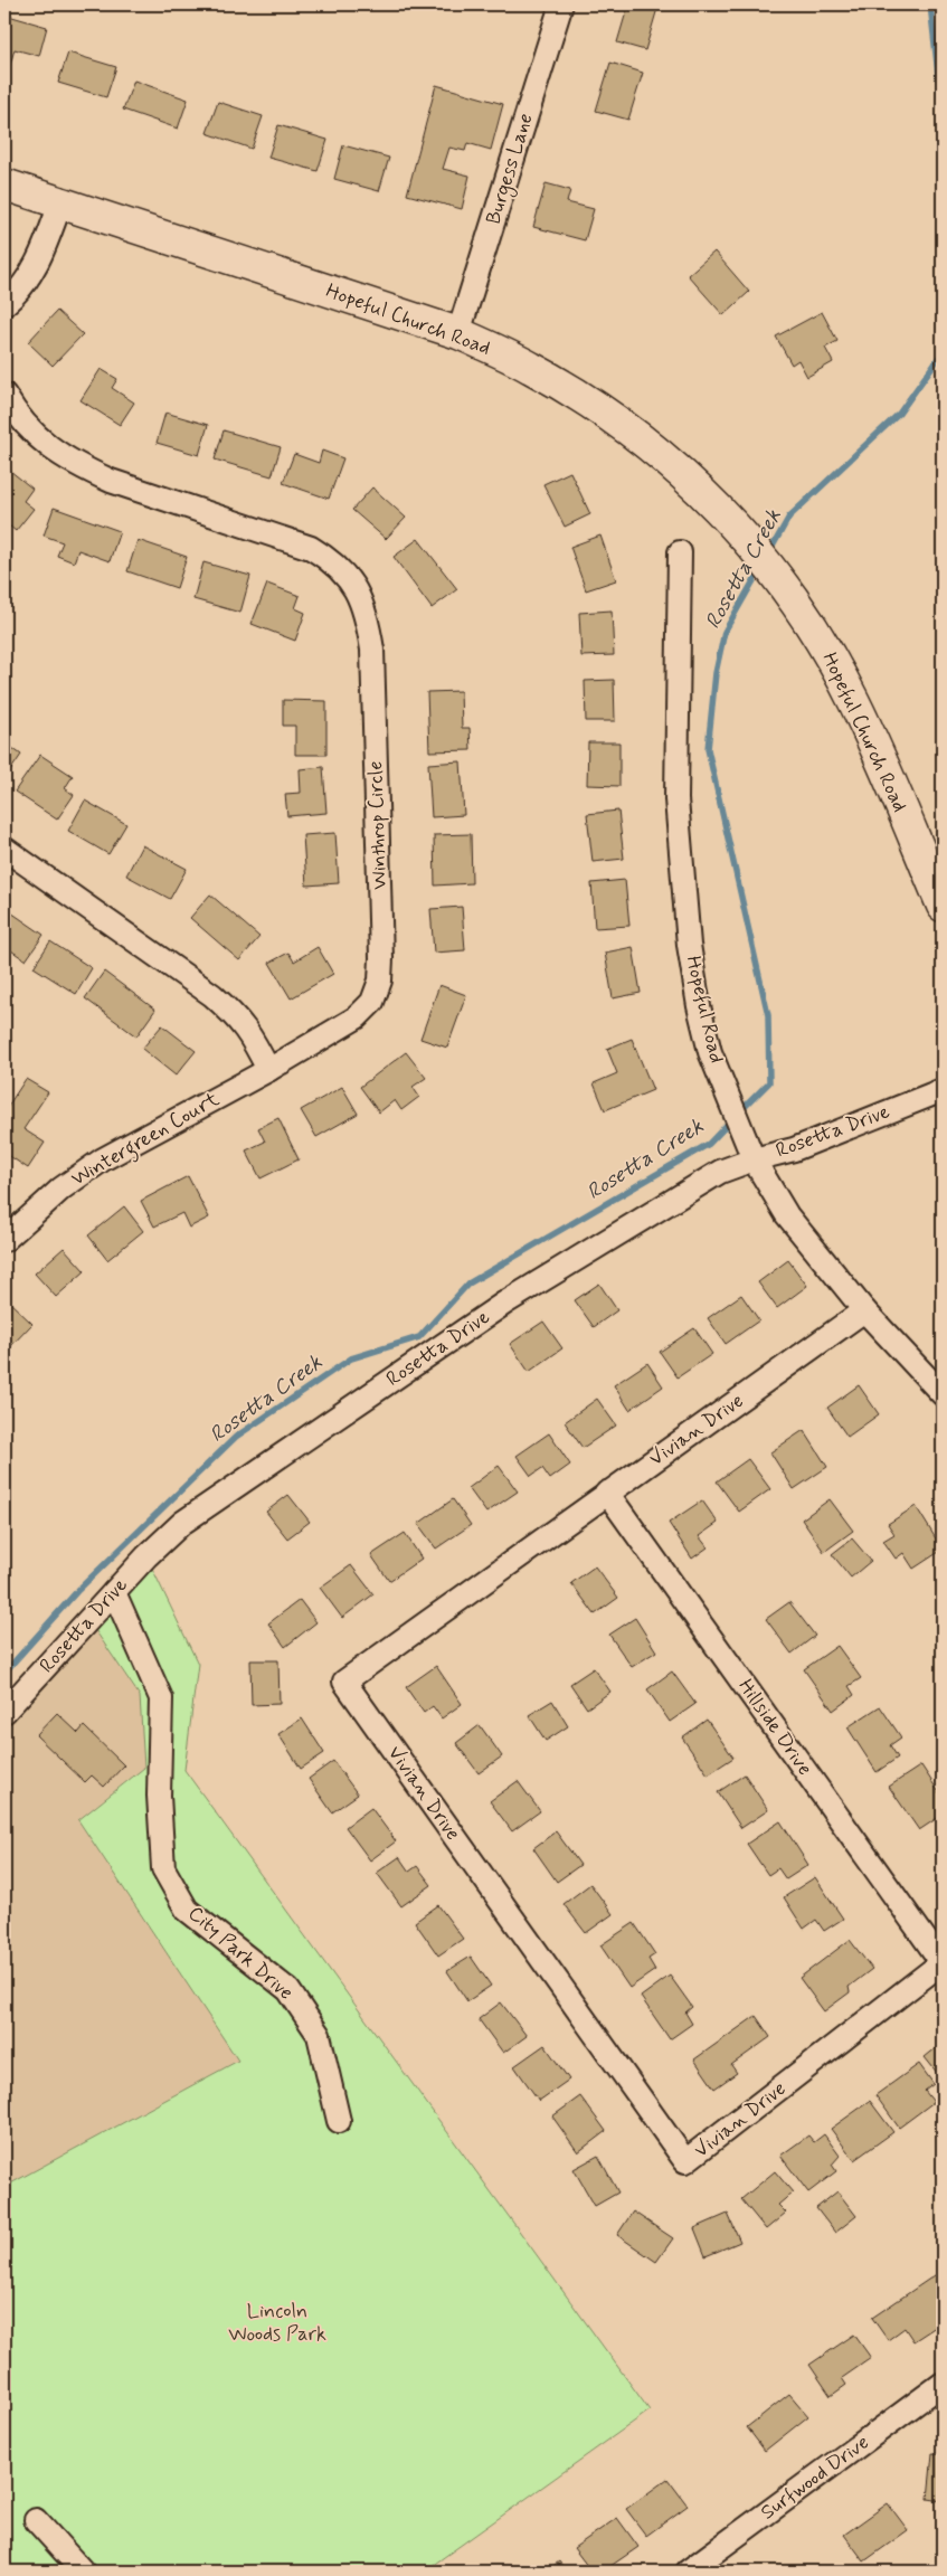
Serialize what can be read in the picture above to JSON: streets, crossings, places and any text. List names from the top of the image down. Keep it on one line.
{"streets":{"main road":["Hopeful Church Road"],"street":["Burgess Lane","Winthrop Circle","Hopeful Road","Rosetta Drive","Wintergreen Court","Vivian Drive","Hillside Drive","City Park Drive","Surfwood Drive"]},"crossings":[["Burgess Lane","Hopeful Church Road"],["Winthrop Circle","Wintergreen Court"],["Hopeful Road","Rosetta Drive"],["Hopeful Road","Vivian Drive"],["Rosetta Drive","City Park Drive"],["Vivian Drive","Hillside Drive"]],"water":["Rosetta Creek"],"parks":["Lincoln Woods Park"]}
